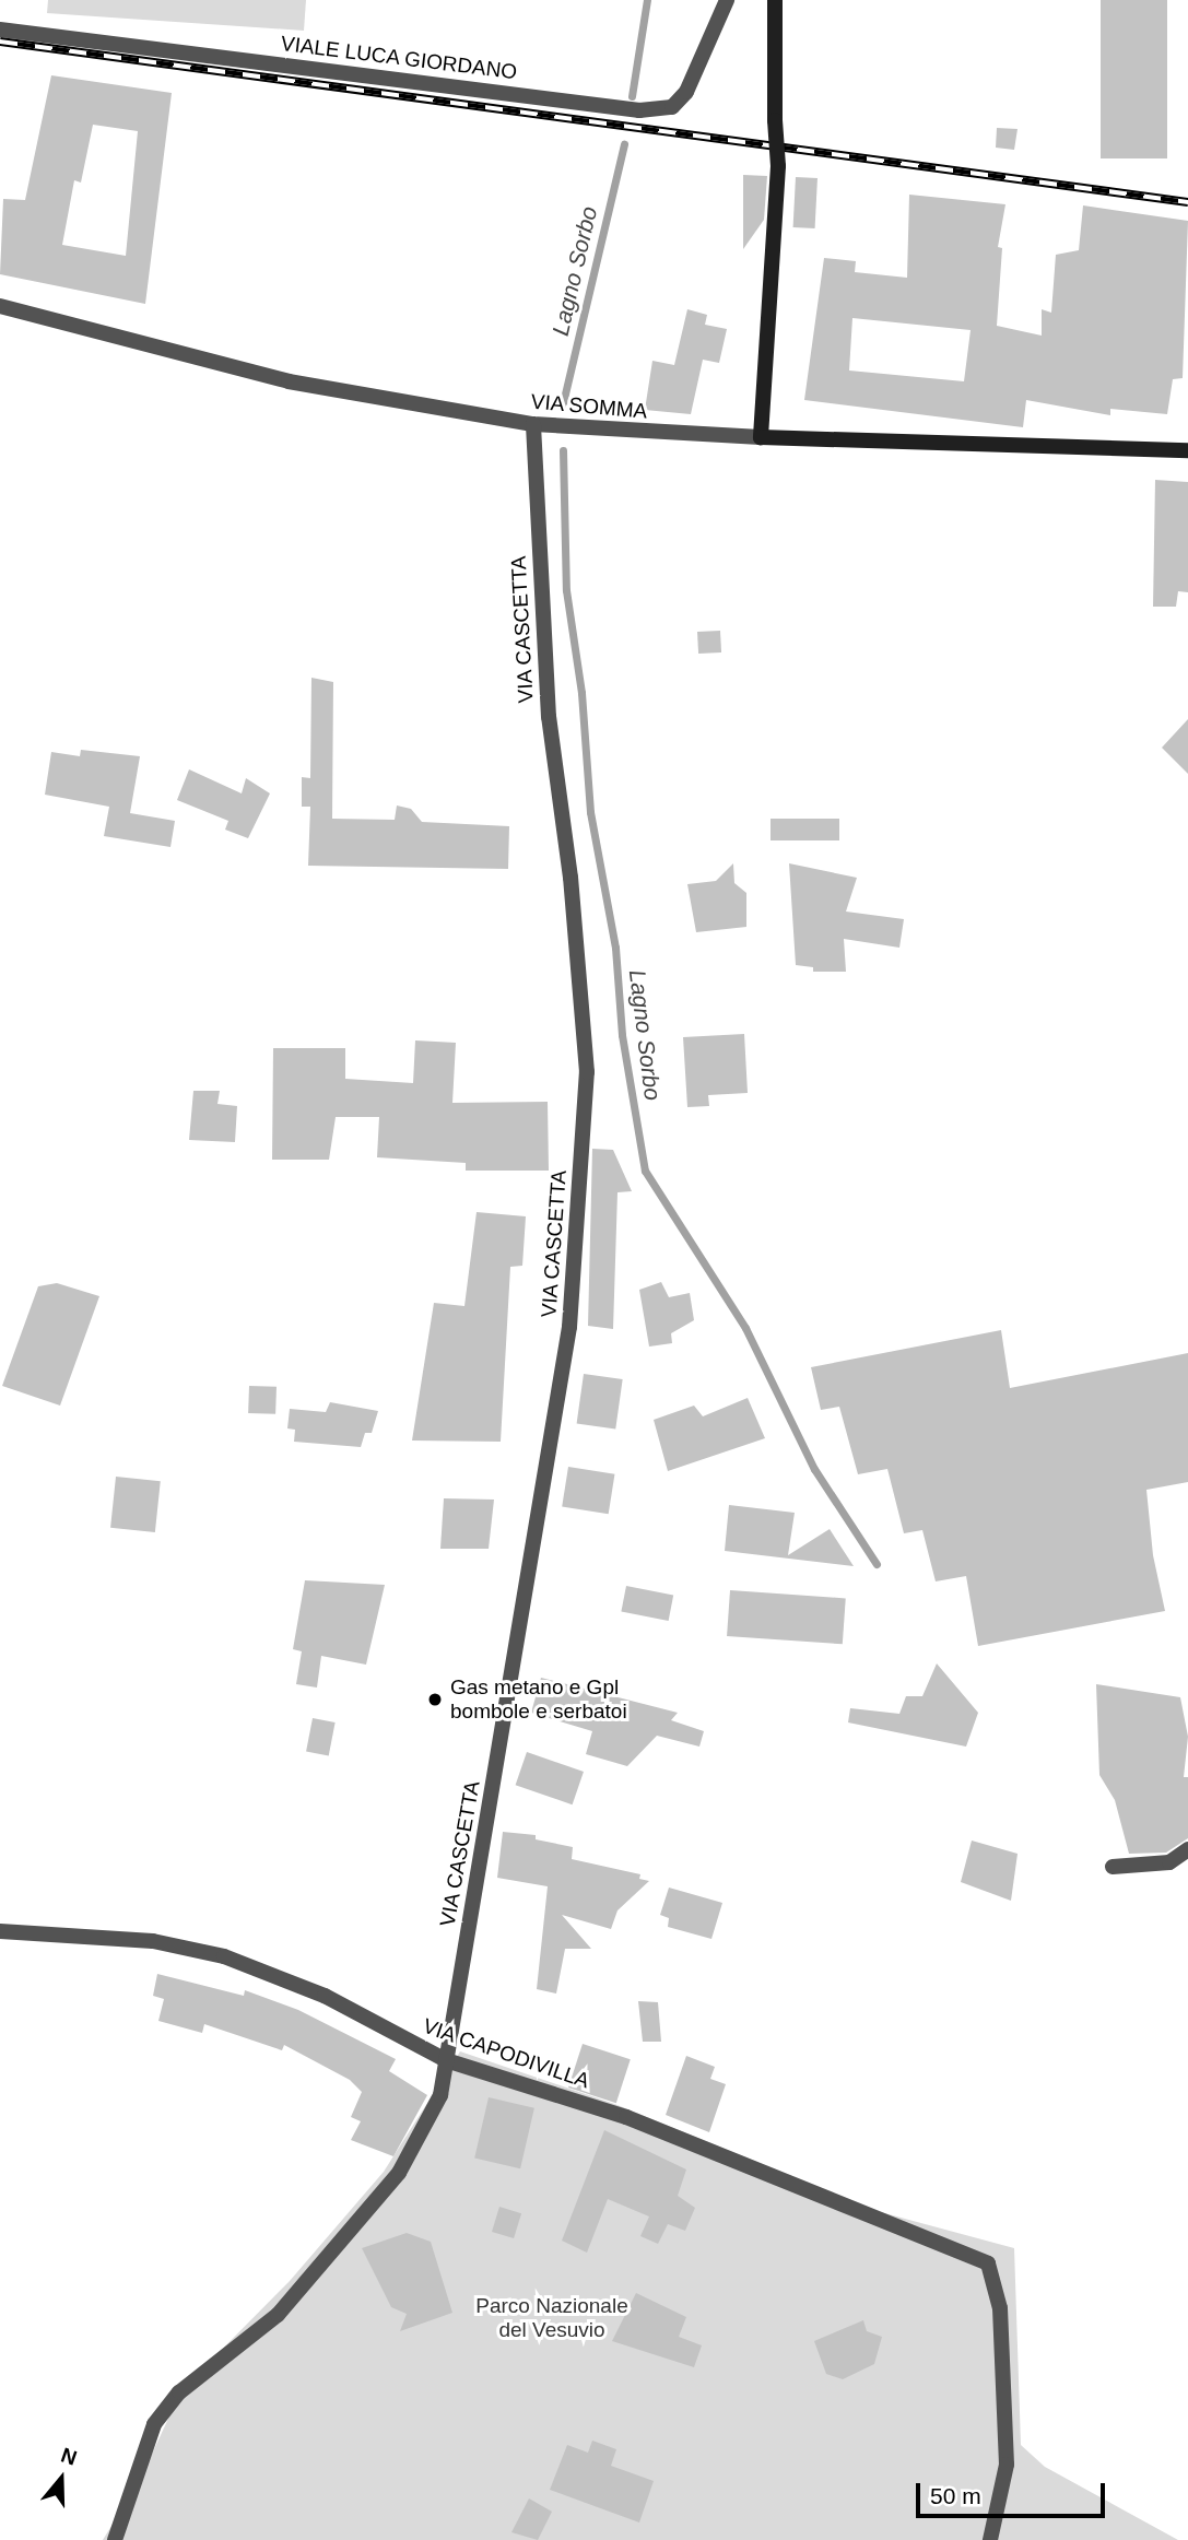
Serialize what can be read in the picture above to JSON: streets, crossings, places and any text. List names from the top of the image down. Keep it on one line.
{"streets":{"main road":["VIA SOMMA"],"street":["VIALE LUCA GIORDANO","VIA CASCETTA","VIA CAPODIVILLA"]},"crossings":[["VIA SOMMA","VIA CASCETTA"],["VIA CASCETTA","VIA CAPODIVILLA"]],"water":["Lagno Sorbo"],"parks":["Parco Nazionale del Vesuvio"],"places":["Gas metano e Gpl bombole e serbatoi"],"scale_bar":"50 m","north":"top"}
